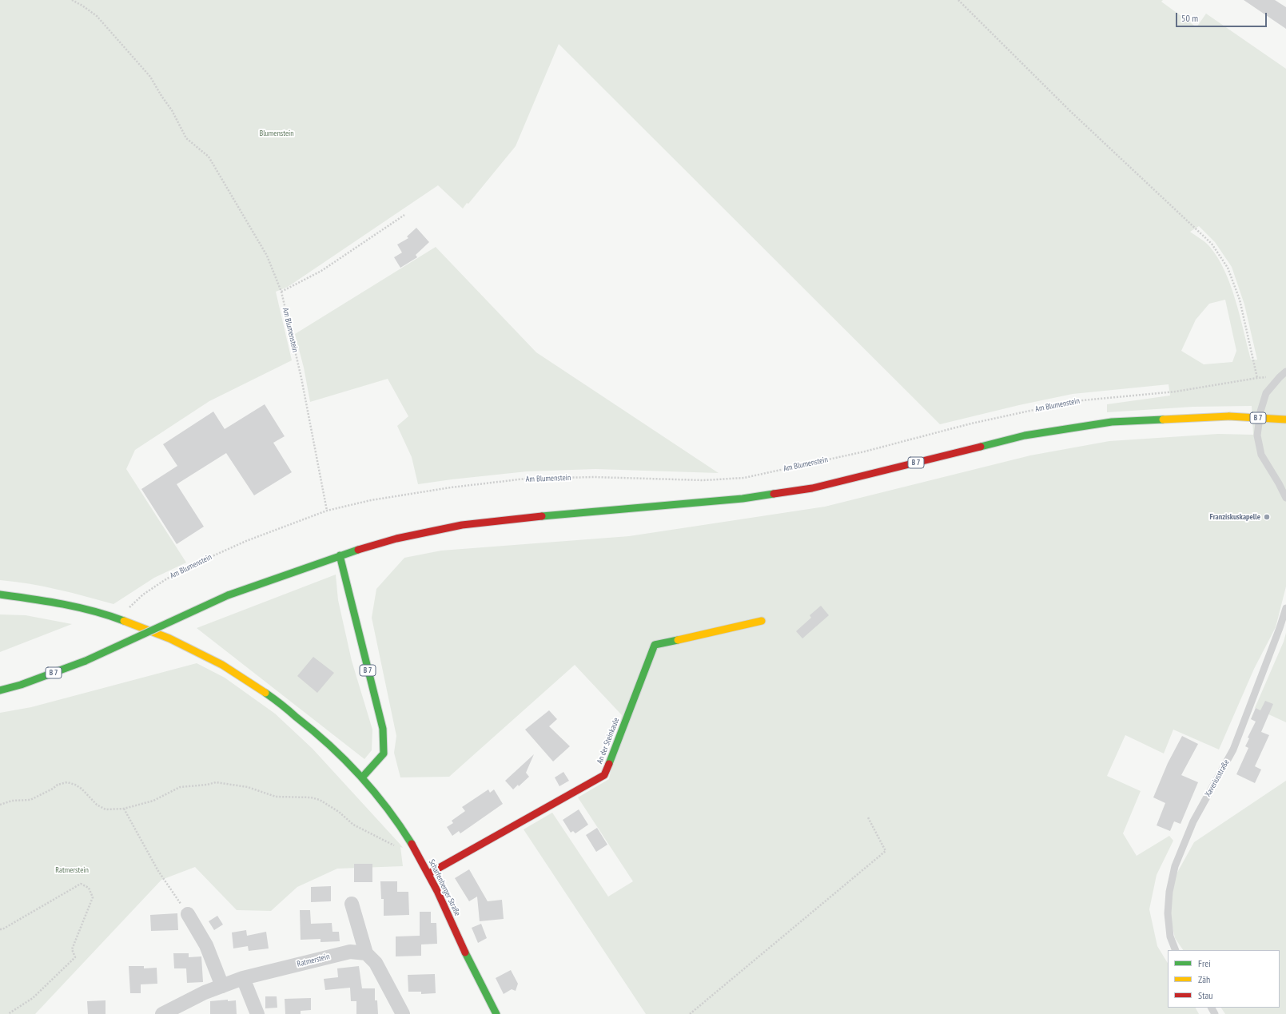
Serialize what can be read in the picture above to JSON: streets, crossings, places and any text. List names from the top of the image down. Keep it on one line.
{"streets":{"main road":["B 7","An der Steinkaule","Scharfenberger Straße"],"street":["Ratmerstein"],"lane":["Xaveriusstraße"],"path":["Am Blumenstein"]},"crossings":[["Am Blumenstein","Scharfenberger Straße"],["B 7","Scharfenberger Straße"],["An der Steinkaule","Scharfenberger Straße"]],"parks":["Blumenstein","Ratmerstein"],"places":["Franziskuskapelle"],"legend":["Frei","Zäh","Stau"],"scale_bar":"50 m"}
